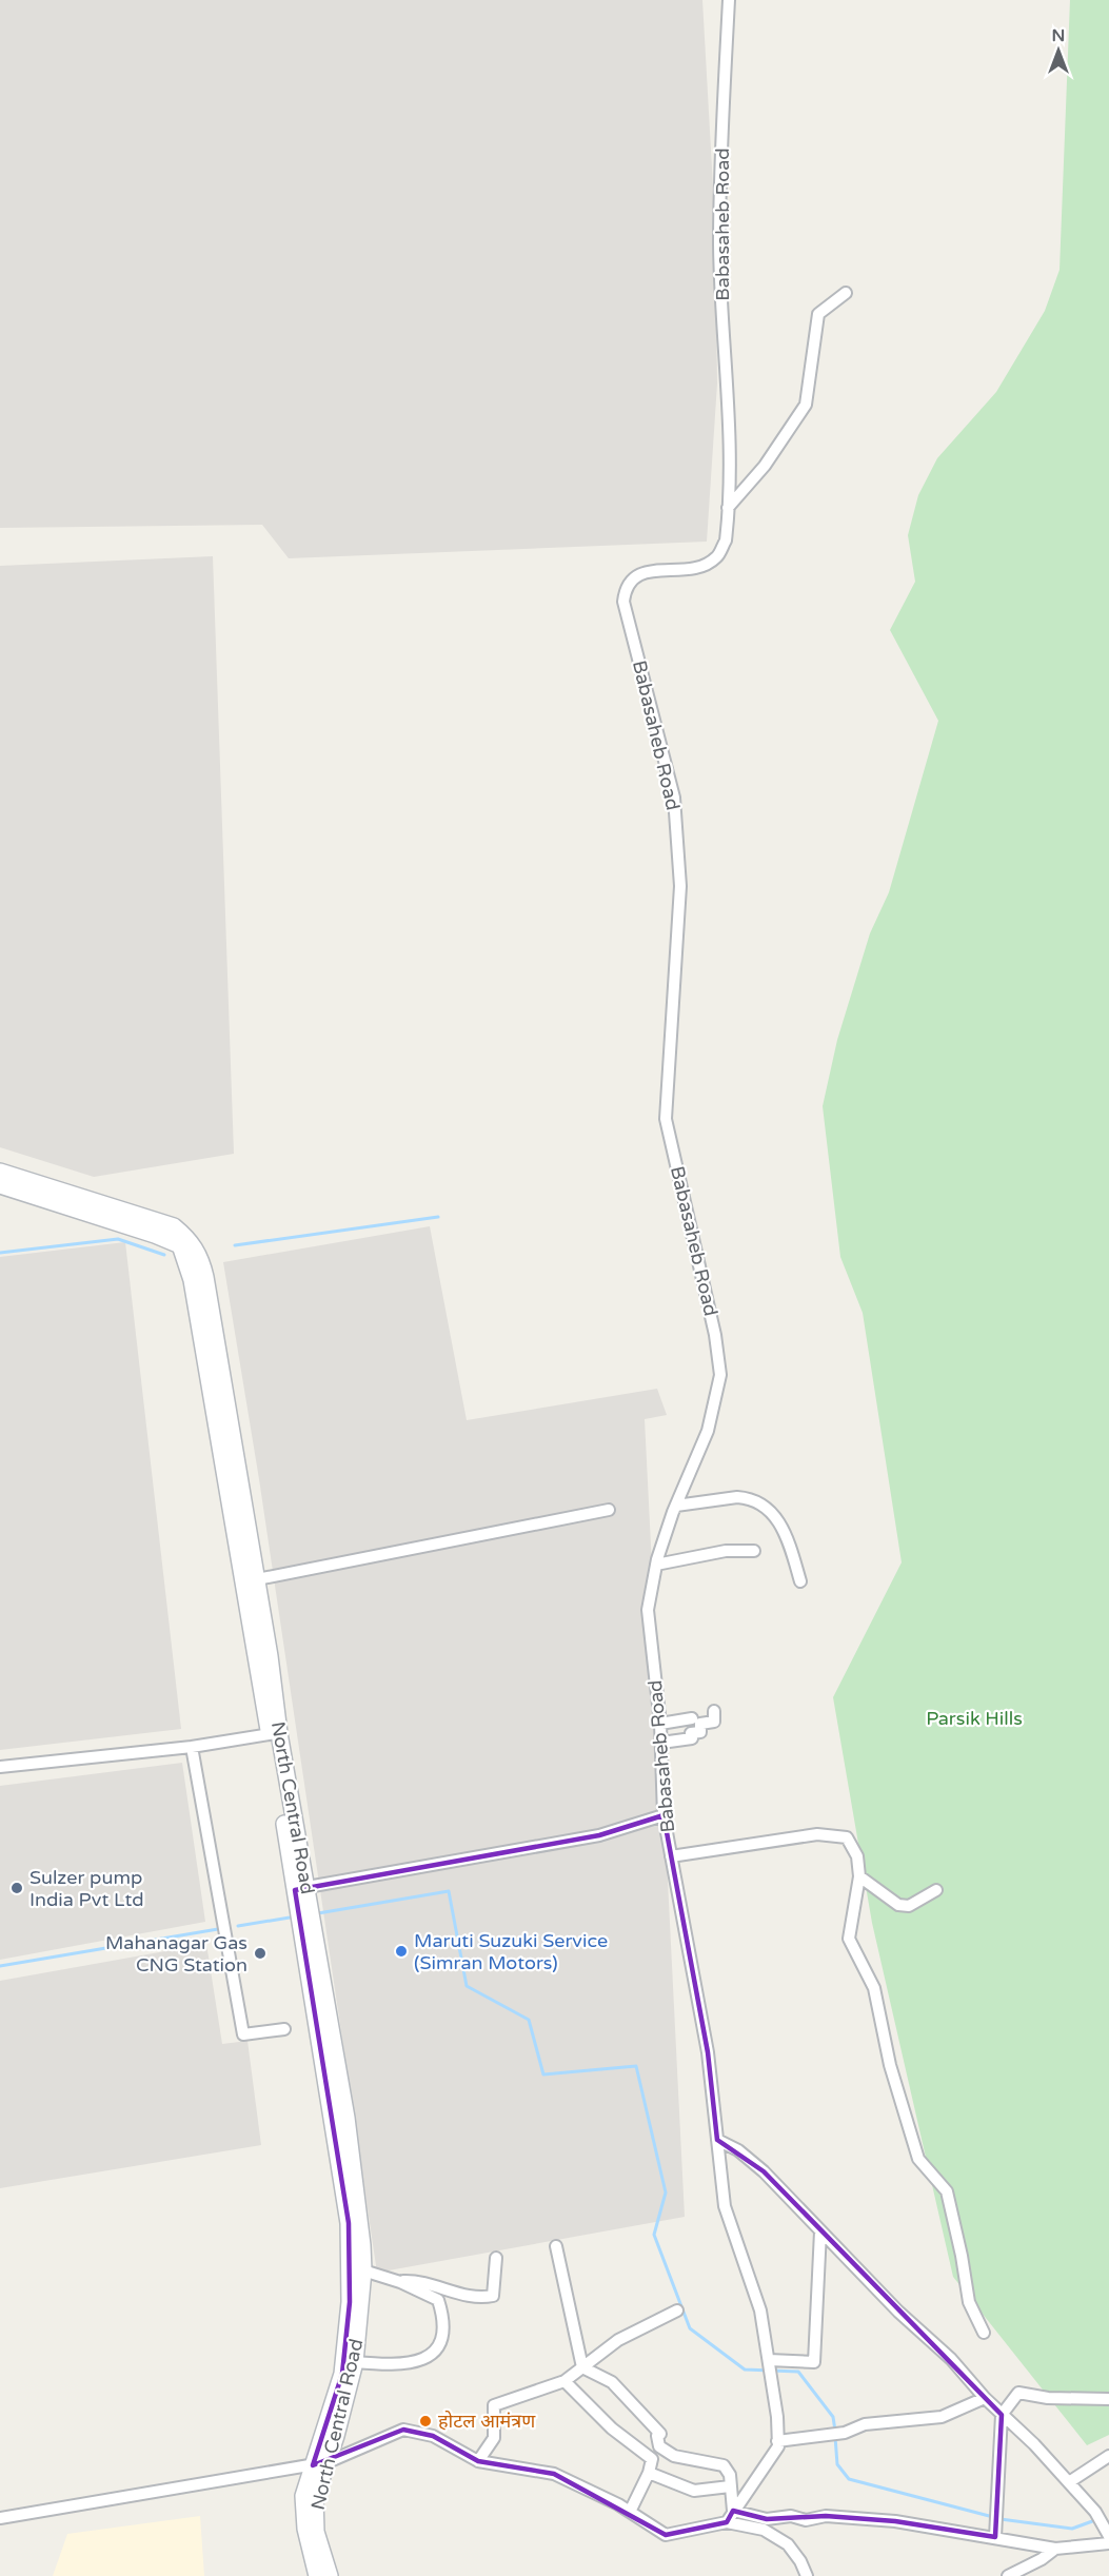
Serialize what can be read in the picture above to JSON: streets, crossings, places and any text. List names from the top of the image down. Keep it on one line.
{"streets":{"main road":["North Central Road"],"street":["Babasaheb Road"]},"parks":["Parsik Hills"],"places":["Sulzer pump India Pvt Ltd","Maruti Suzuki Service (Simran Motors)","Mahanagar Gas CNG Station","होटल आमंत्रण"],"north":"top"}
